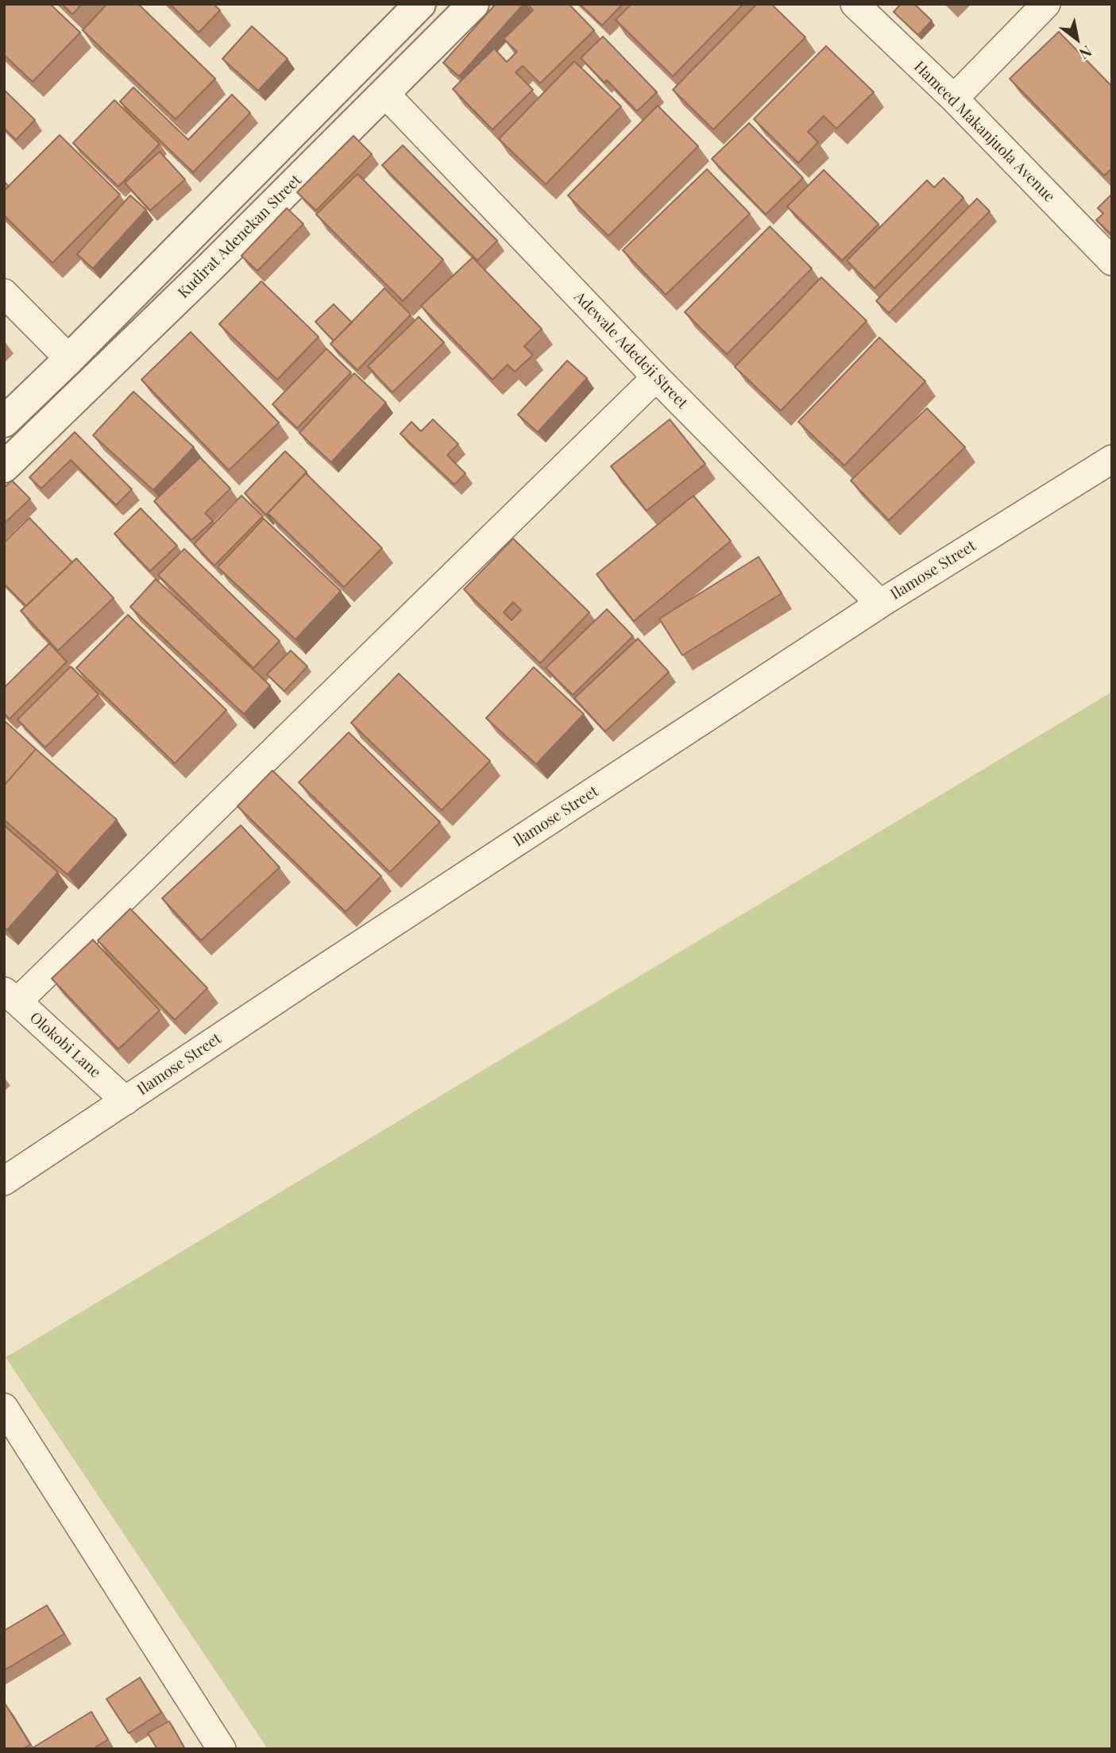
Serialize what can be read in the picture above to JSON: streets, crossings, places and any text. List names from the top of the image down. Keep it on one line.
{"streets":{"street":["Hameed Makanjuola Avenue","Kudirat Adenekan Street","Adewale Adedeji Street","Ilamose Street","Olokobi Lane"]},"crossings":[["Kudirat Adenekan Street","Adewale Adedeji Street"],["Adewale Adedeji Street","Ilamose Street"],["Ilamose Street","Olokobi Lane"]],"north":"bottom right"}
